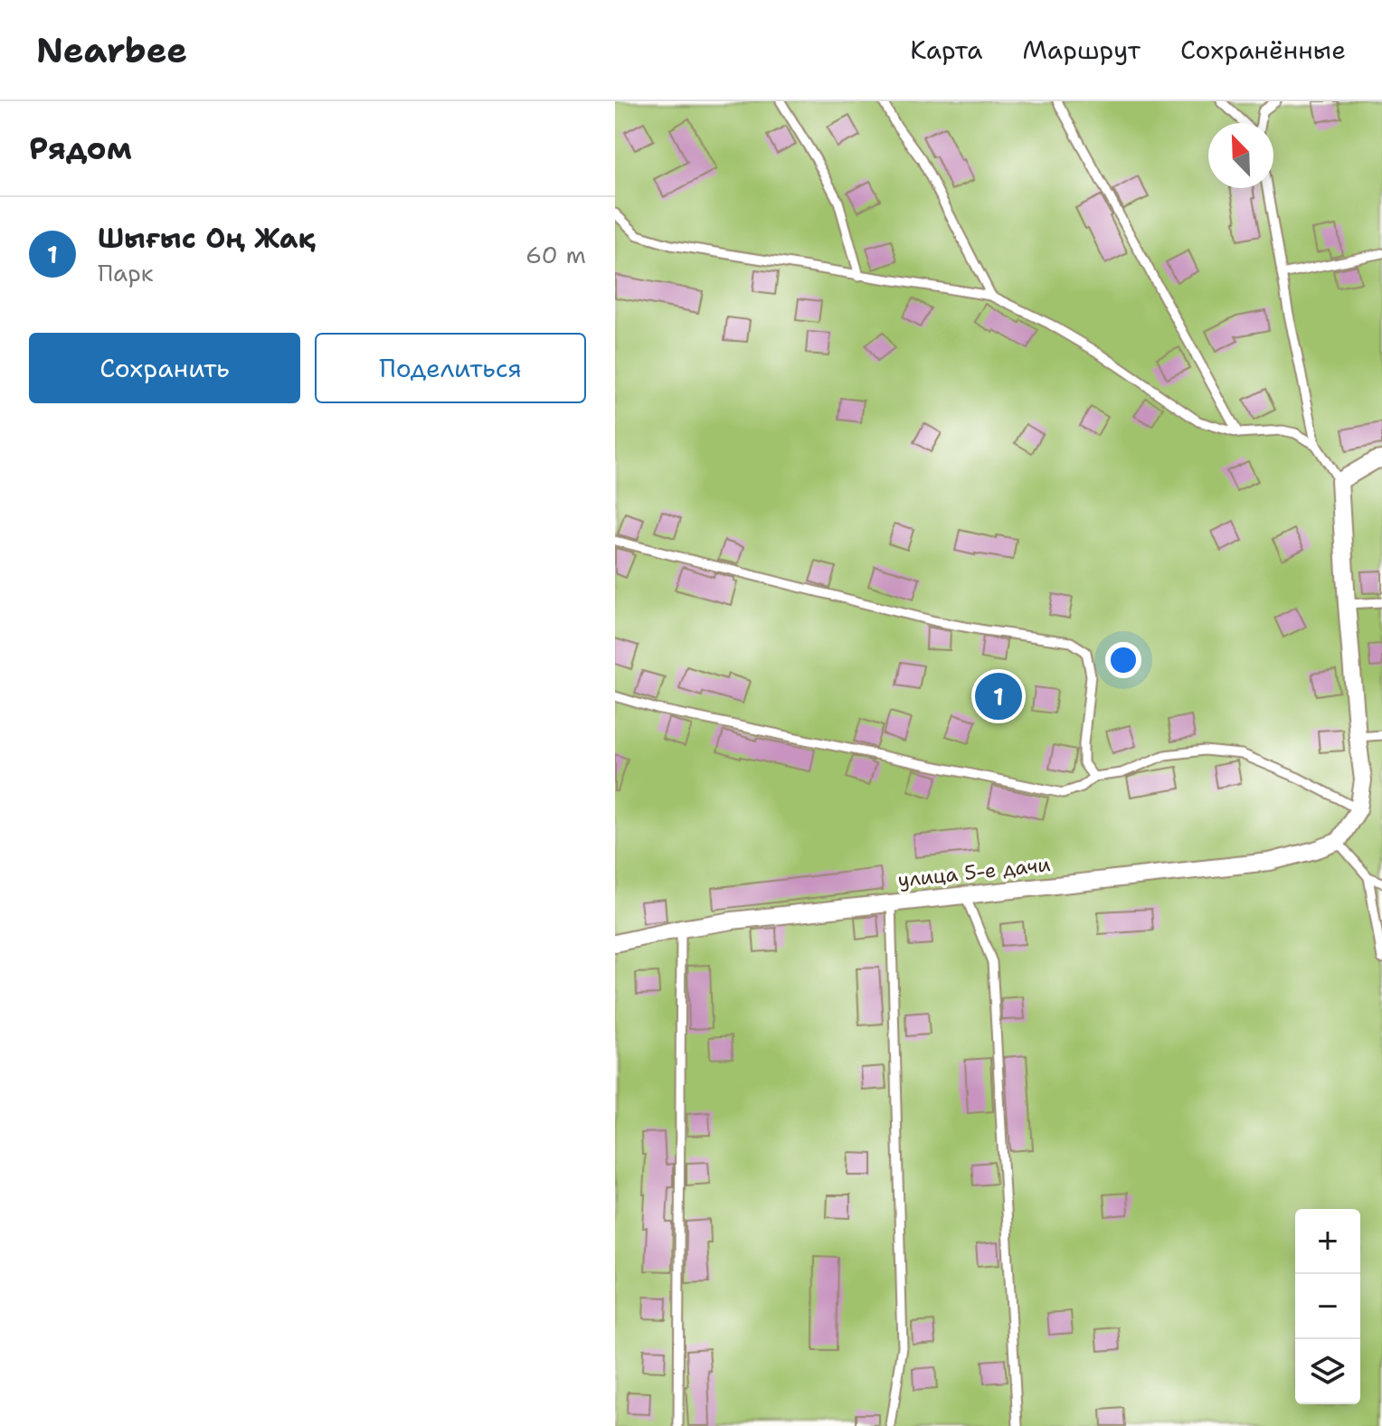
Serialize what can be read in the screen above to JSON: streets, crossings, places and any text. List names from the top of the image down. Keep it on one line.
{"streets":{"street":["улица 5-е дачи"]},"north":"top left","page":{"header":"Nearbee","nav":["Карта","Маршрут","Сохранённые"],"heading":"Рядом","list":[{"mark":"1","name":"Шығыс Оң Жақ","note":"Парк","value":"60 m"}],"buttons":["Сохранить","Поделиться"],"pins":"1","map_buttons":["+","−"]}}
